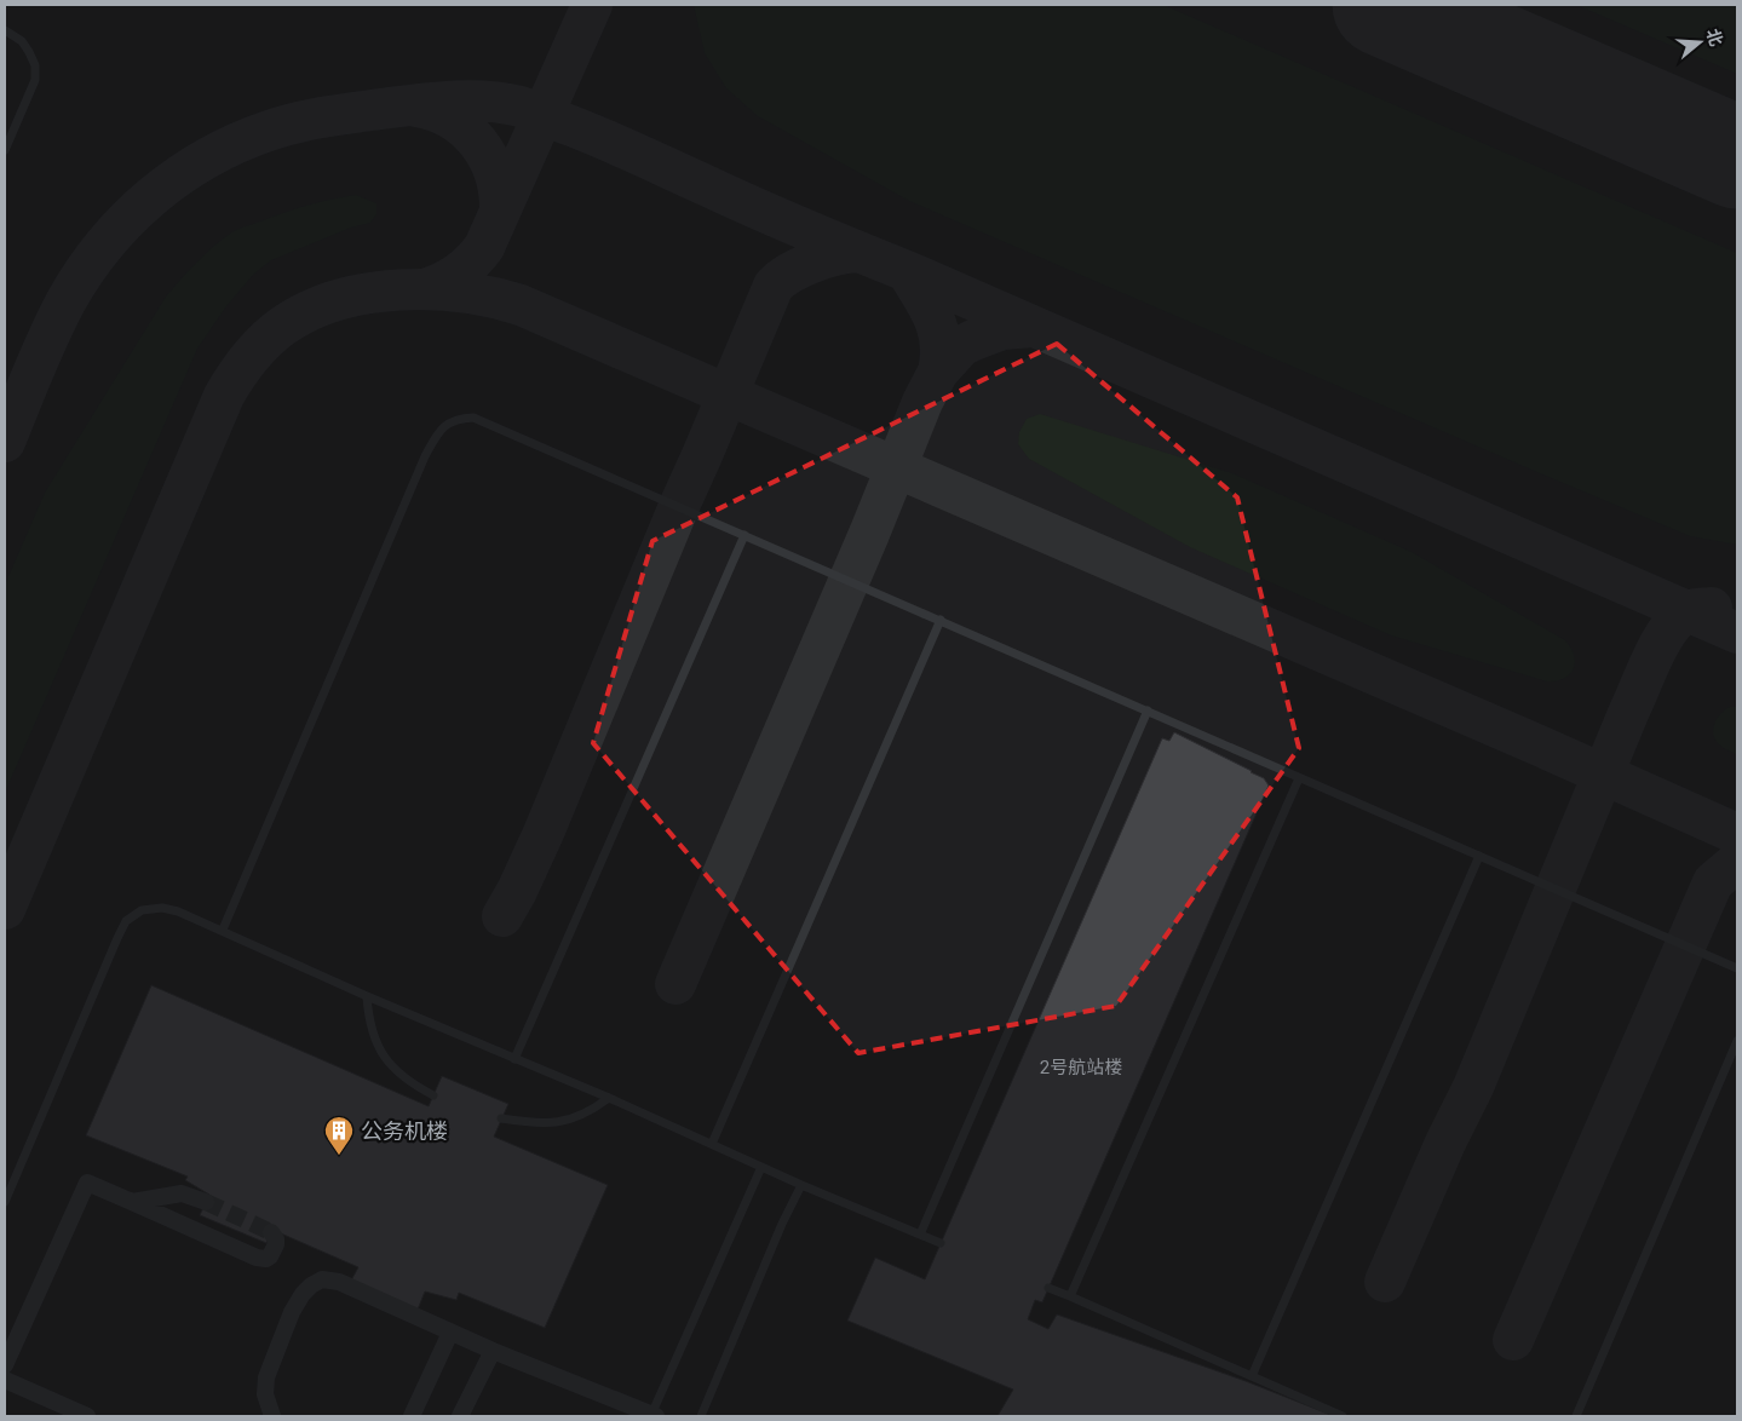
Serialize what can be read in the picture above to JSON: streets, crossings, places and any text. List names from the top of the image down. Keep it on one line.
{"places":{"building":["公务机楼"]},"house_numbers":["2号航站楼"],"north":"right"}
